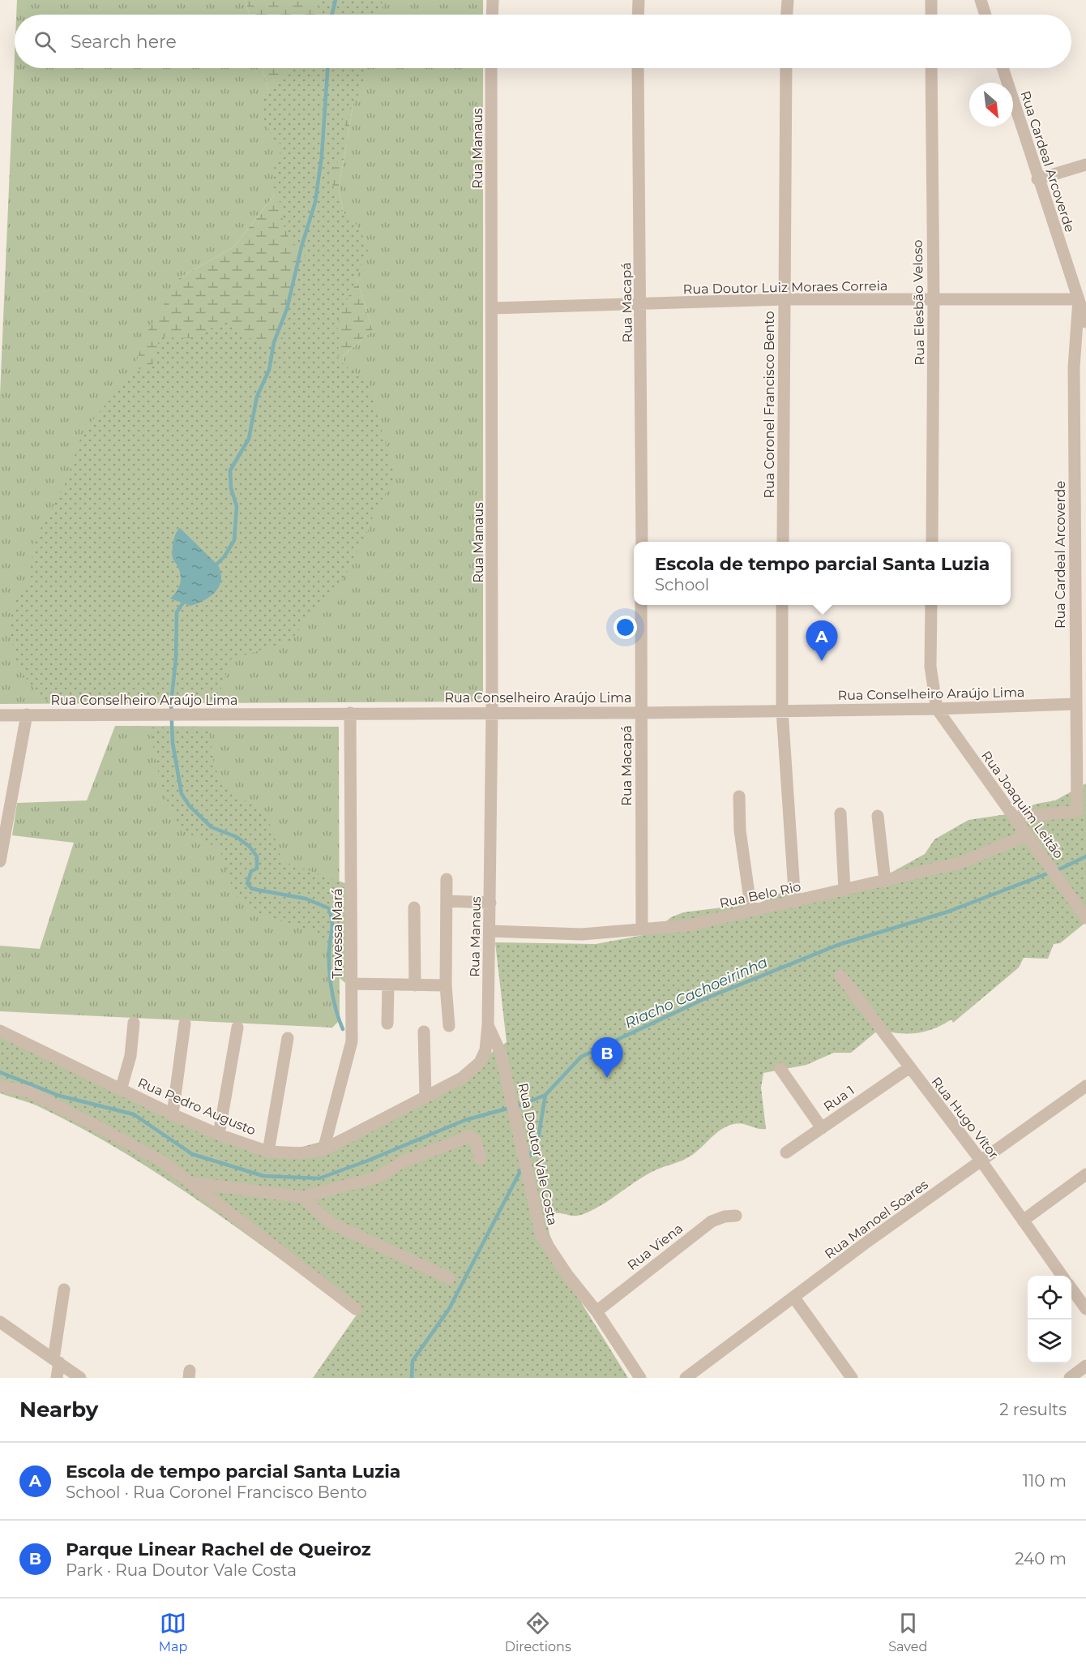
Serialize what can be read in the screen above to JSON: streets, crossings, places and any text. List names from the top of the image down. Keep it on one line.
{"streets":{"street":["Rua Manaus","Rua Cardeal Arcoverde","Rua Doutor Luiz Moraes Correia","Rua Macapá","Rua Elesbão Veloso","Rua Coronel Francisco Bento","Rua Conselheiro Araújo Lima","Rua Joaquim Leitão","Rua Belo Rio","Travessa Mará","Rua 1","Rua Pedro Augusto","Rua Hugo Vítor","Rua Doutor Vale Costa","Rua Manoel Soares","Rua Viena"]},"crossings":[["Rua Manaus","Rua Doutor Luiz Moraes Correia"],["Rua Manaus","Rua Conselheiro Araújo Lima"],["Rua Manaus","Rua Belo Rio"],["Rua Manaus","Rua Pedro Augusto"],["Rua Manaus","Rua Doutor Vale Costa"],["Rua Cardeal Arcoverde","Rua Doutor Luiz Moraes Correia"],["Rua Cardeal Arcoverde","Rua Conselheiro Araújo Lima"],["Rua Cardeal Arcoverde","Rua Joaquim Leitão"],["Rua Doutor Luiz Moraes Correia","Rua Macapá"],["Rua Doutor Luiz Moraes Correia","Rua Elesbão Veloso"],["Rua Doutor Luiz Moraes Correia","Rua Coronel Francisco Bento"],["Rua Macapá","Rua Conselheiro Araújo Lima"],["Rua Macapá","Rua Belo Rio"],["Rua Conselheiro Araújo Lima","Rua Joaquim Leitão"],["Rua Conselheiro Araújo Lima","Travessa Mará"],["Rua Joaquim Leitão","Rua Belo Rio"],["Travessa Mará","Rua Pedro Augusto"],["Rua 1","Rua Hugo Vítor"],["Rua Pedro Augusto","Rua Doutor Vale Costa"],["Rua Hugo Vítor","Rua Manoel Soares"],["Rua Doutor Vale Costa","Rua Viena"]],"water":["Riacho Cachoeirinha"],"north":"bottom right","page":{"search":"Search here","popup":["Escola de tempo parcial Santa Luzia","School"],"pins":["A","B"],"heading":["Nearby","2 results"],"list":[{"mark":"A","name":"Escola de tempo parcial Santa Luzia","note":"School · Rua Coronel Francisco Bento","value":"110 m"},{"mark":"B","name":"Parque Linear Rachel de Queiroz","note":"Park · Rua Doutor Vale Costa","value":"240 m"}],"nav":["Map","Directions","Saved"]}}
